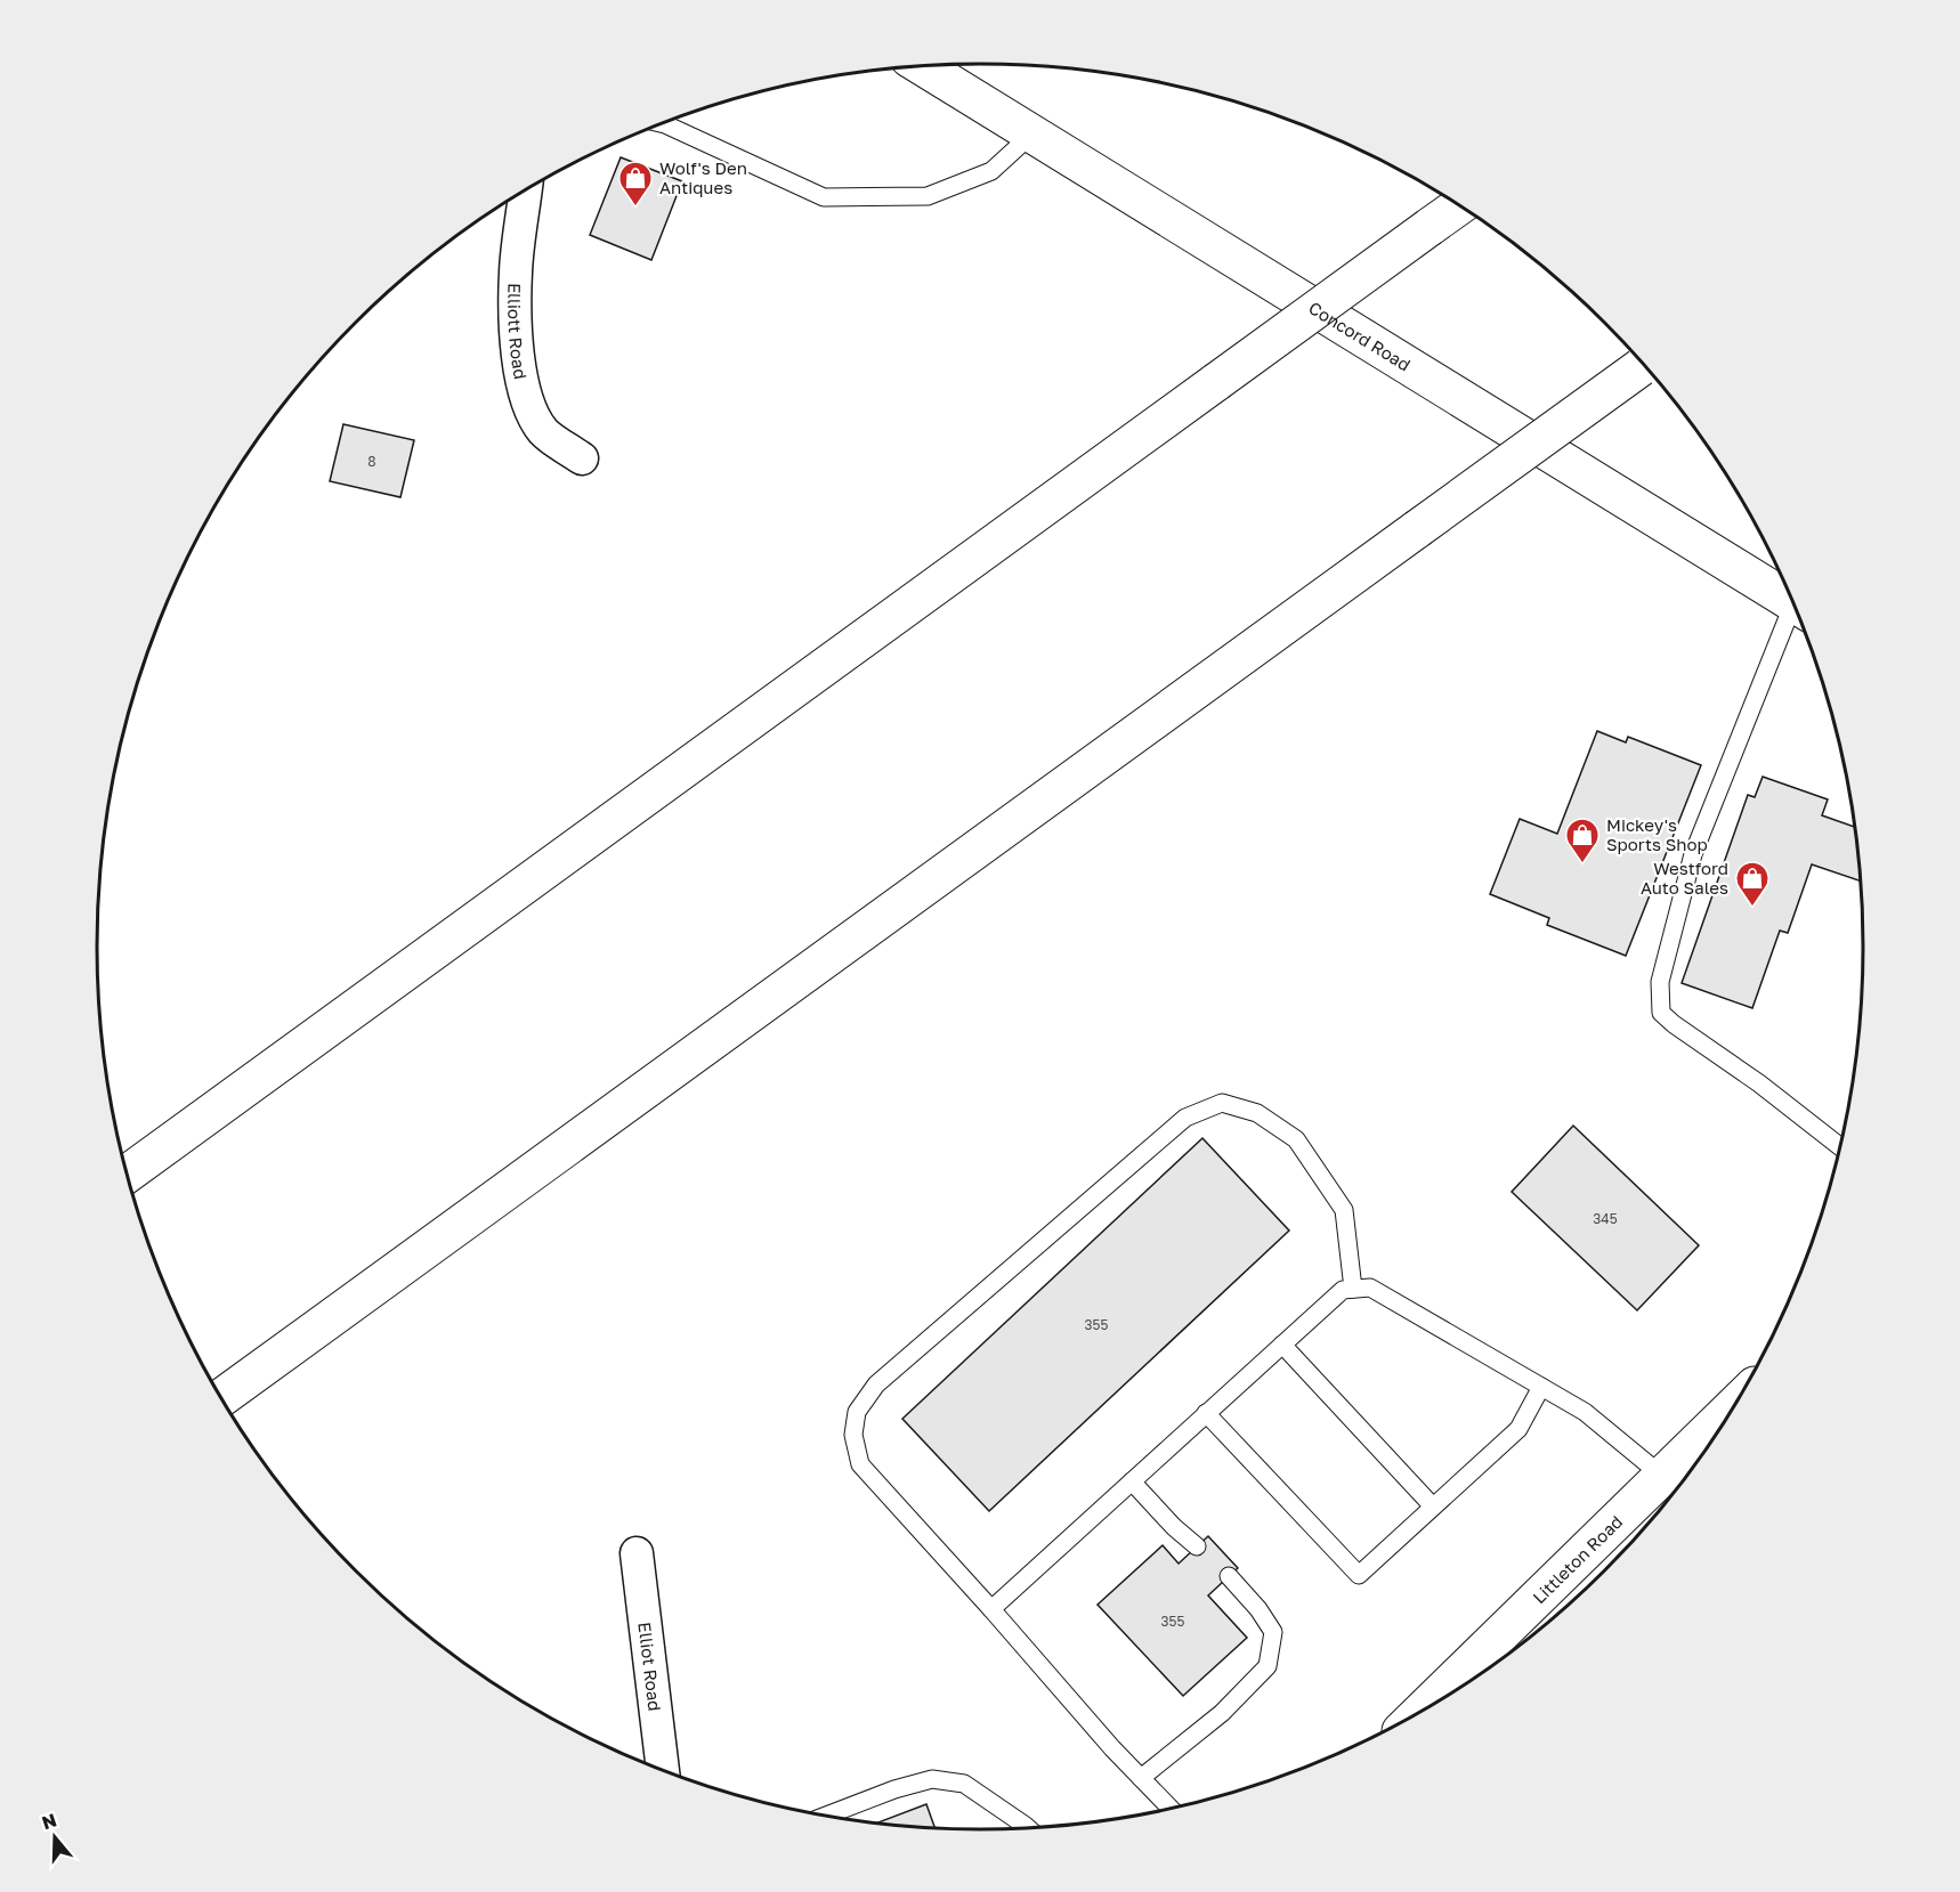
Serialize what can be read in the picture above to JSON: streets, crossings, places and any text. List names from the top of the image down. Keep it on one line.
{"streets":{"main road":["Concord Road","Littleton Road"],"street":["Elliott Road","Elliot Road"]},"places":{"shop":["Wolf's Den Antiques","Mickey's Sports Shop","Westford Auto Sales"]},"house_numbers":["8","345","355","355"],"north":"top"}
